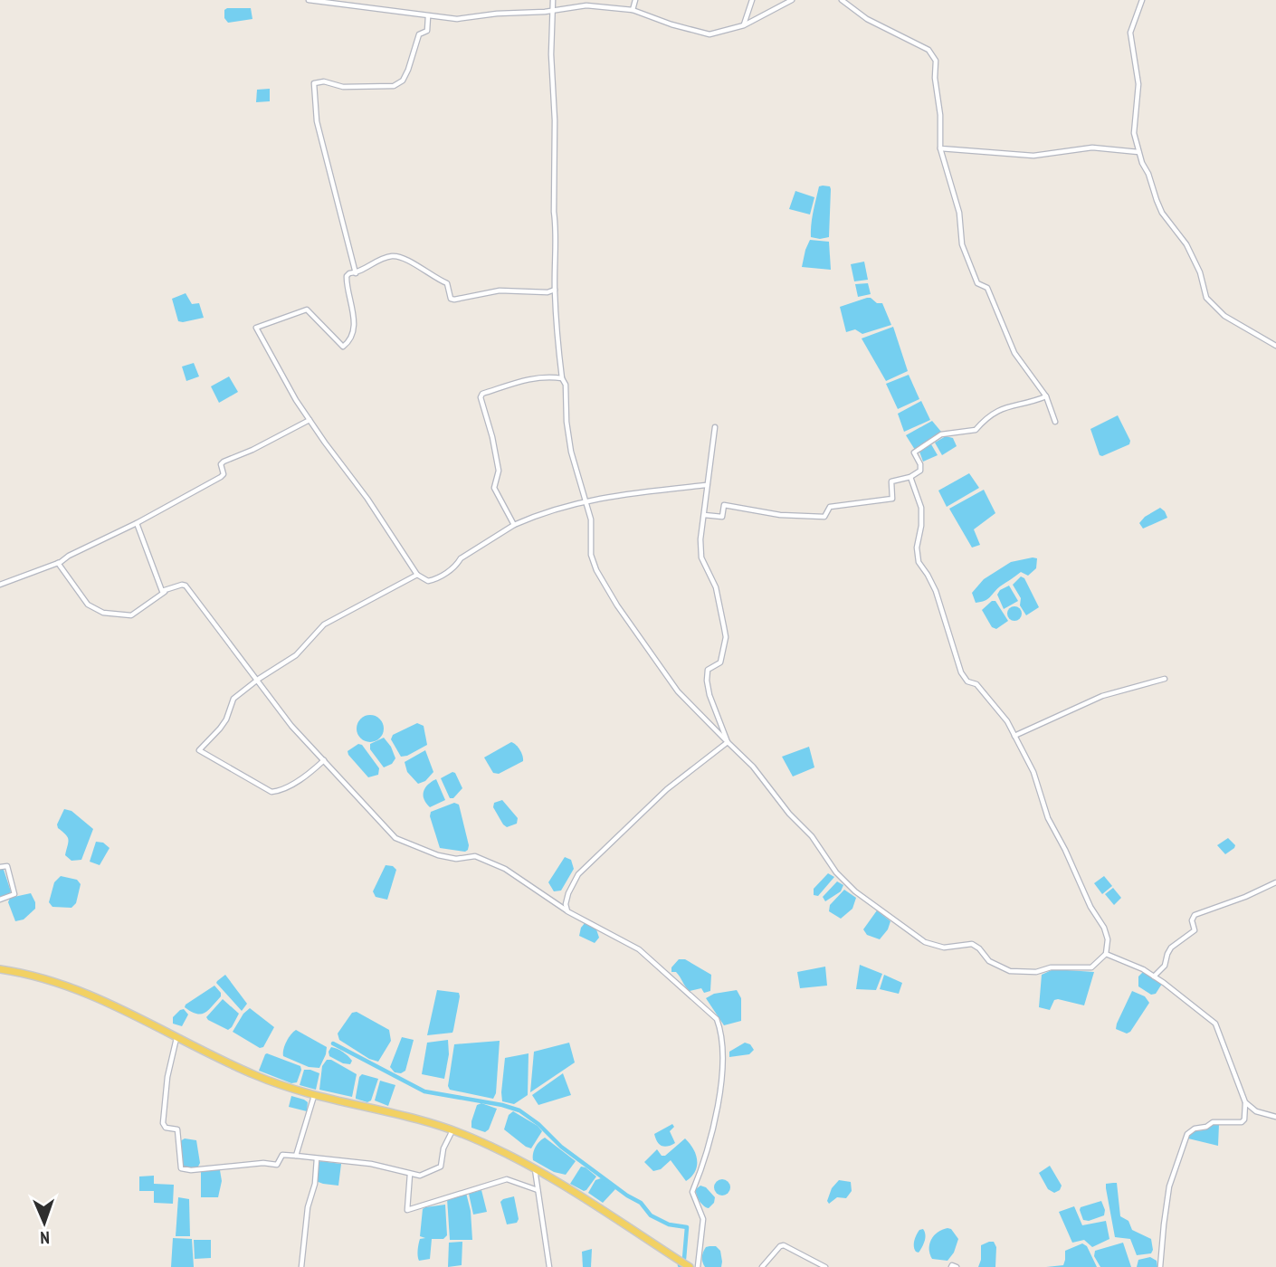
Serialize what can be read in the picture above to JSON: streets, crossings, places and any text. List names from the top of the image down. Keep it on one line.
{"north":"bottom"}
